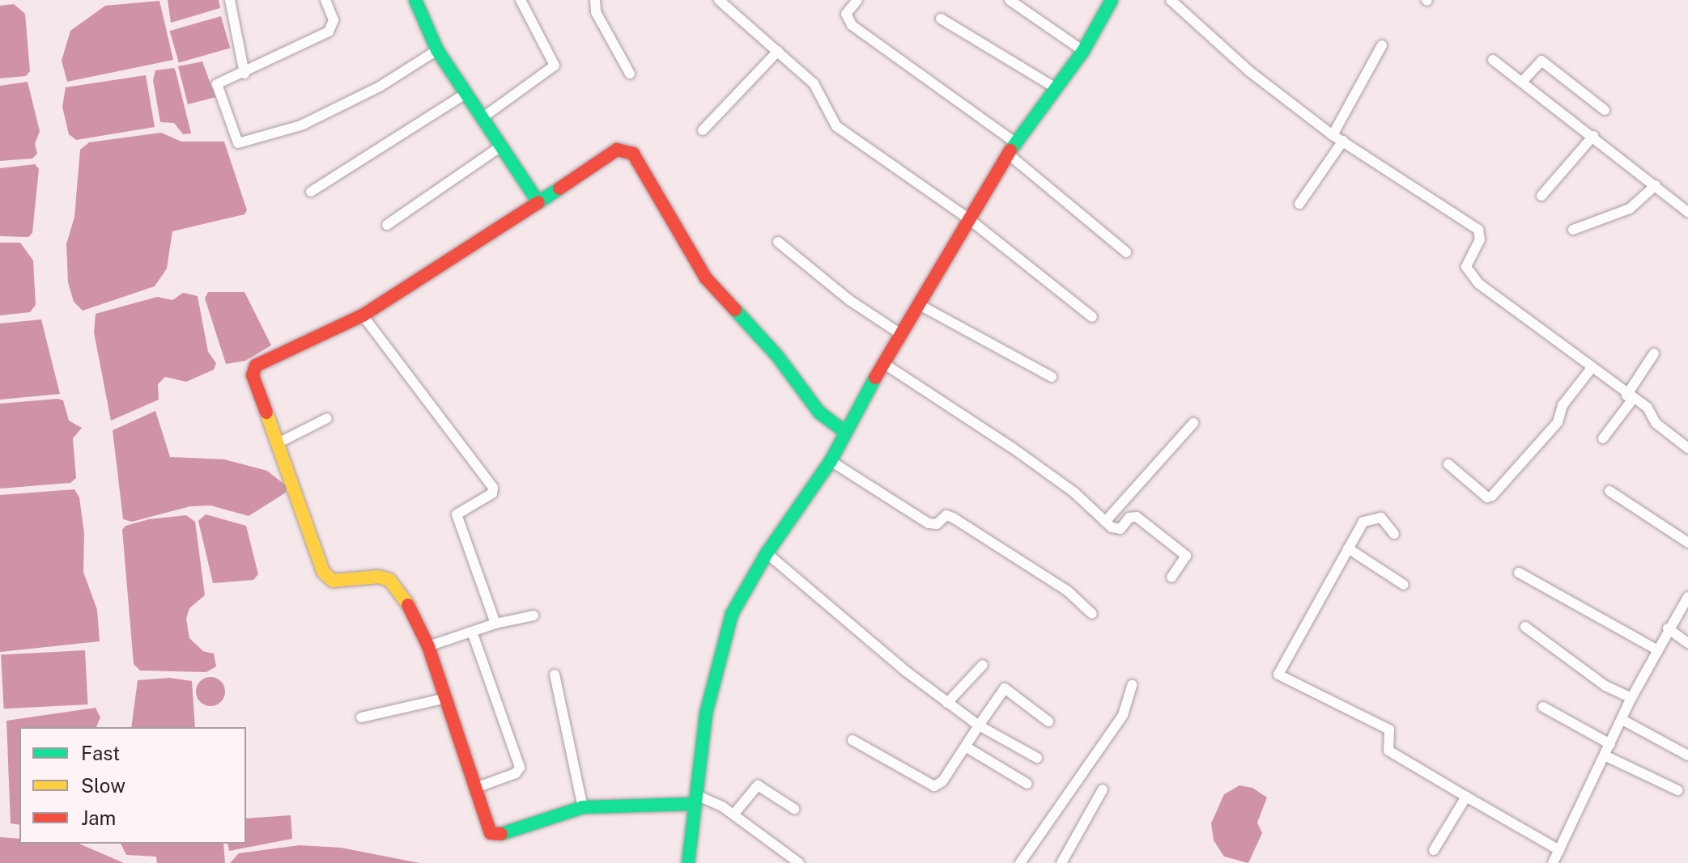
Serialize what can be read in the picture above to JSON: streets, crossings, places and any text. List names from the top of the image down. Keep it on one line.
{"legend":["Fast","Slow","Jam"]}
